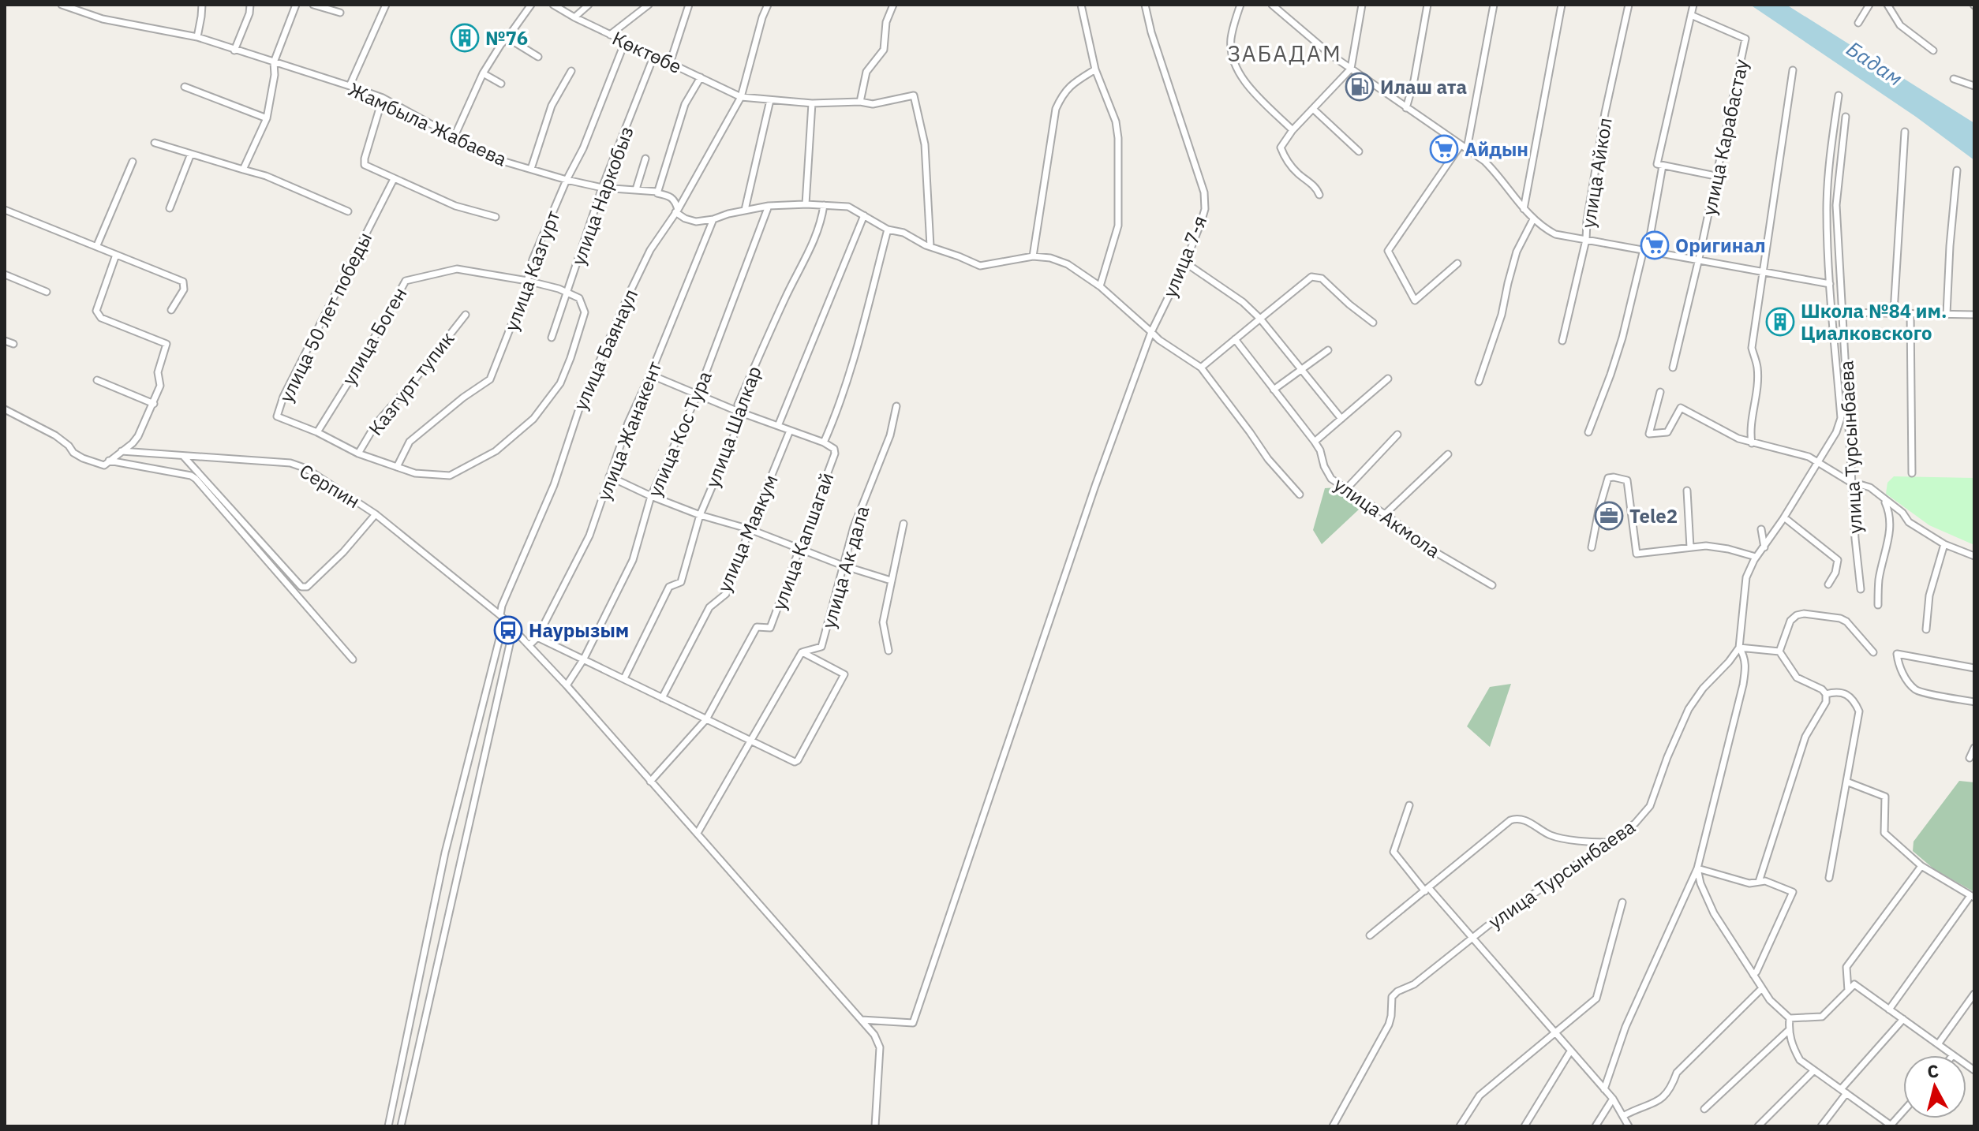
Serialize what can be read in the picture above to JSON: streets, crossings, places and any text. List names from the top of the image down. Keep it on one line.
{"streets":{"street":["Көктөбе","Жамбыла Жабаева","улица Карабастау","улица Айкол","улица Наркобыз","улица 7-я","улица Казгурт","улица 50 лет победы","улица Боген","улица Баянаул","Казгурт тупик","улица Шалкар","улица Жанакент","улица Кос Тура","улица Турсынбаева","Серпин","улица Акмола","улица Маякум","улица Капшагай","улица Ак дала"]},"crossings":[["Көктөбе","улица Наркобыз"],["Көктөбе","улица Казгурт"],["Көктөбе","улица Баянаул"],["Жамбыла Жабаева","улица Наркобыз"],["Жамбыла Жабаева","улица Казгурт"],["Жамбыла Жабаева","улица Баянаул"],["улица Наркобыз","улица Боген"],["улица 7-я","Серпин"],["улица Казгурт","улица Боген"],["улица 50 лет победы","улица Боген"],["улица Баянаул","Серпин"],["улица Жанакент","Серпин"],["улица Кос Тура","Серпин"],["Серпин","улица Капшагай"],["Серпин","улица Ак дала"]],"districts":["ЗАБАДАМ"],"water":["Бадам"],"places":{"building":["№76","Школа №84 им. Циалковского"],"fuel station":["Илаш ата"],"supermarket":["Айдын","Оригинал"],"office":["Tele2"],"bus stop":["Наурызым"]},"north":"top"}
